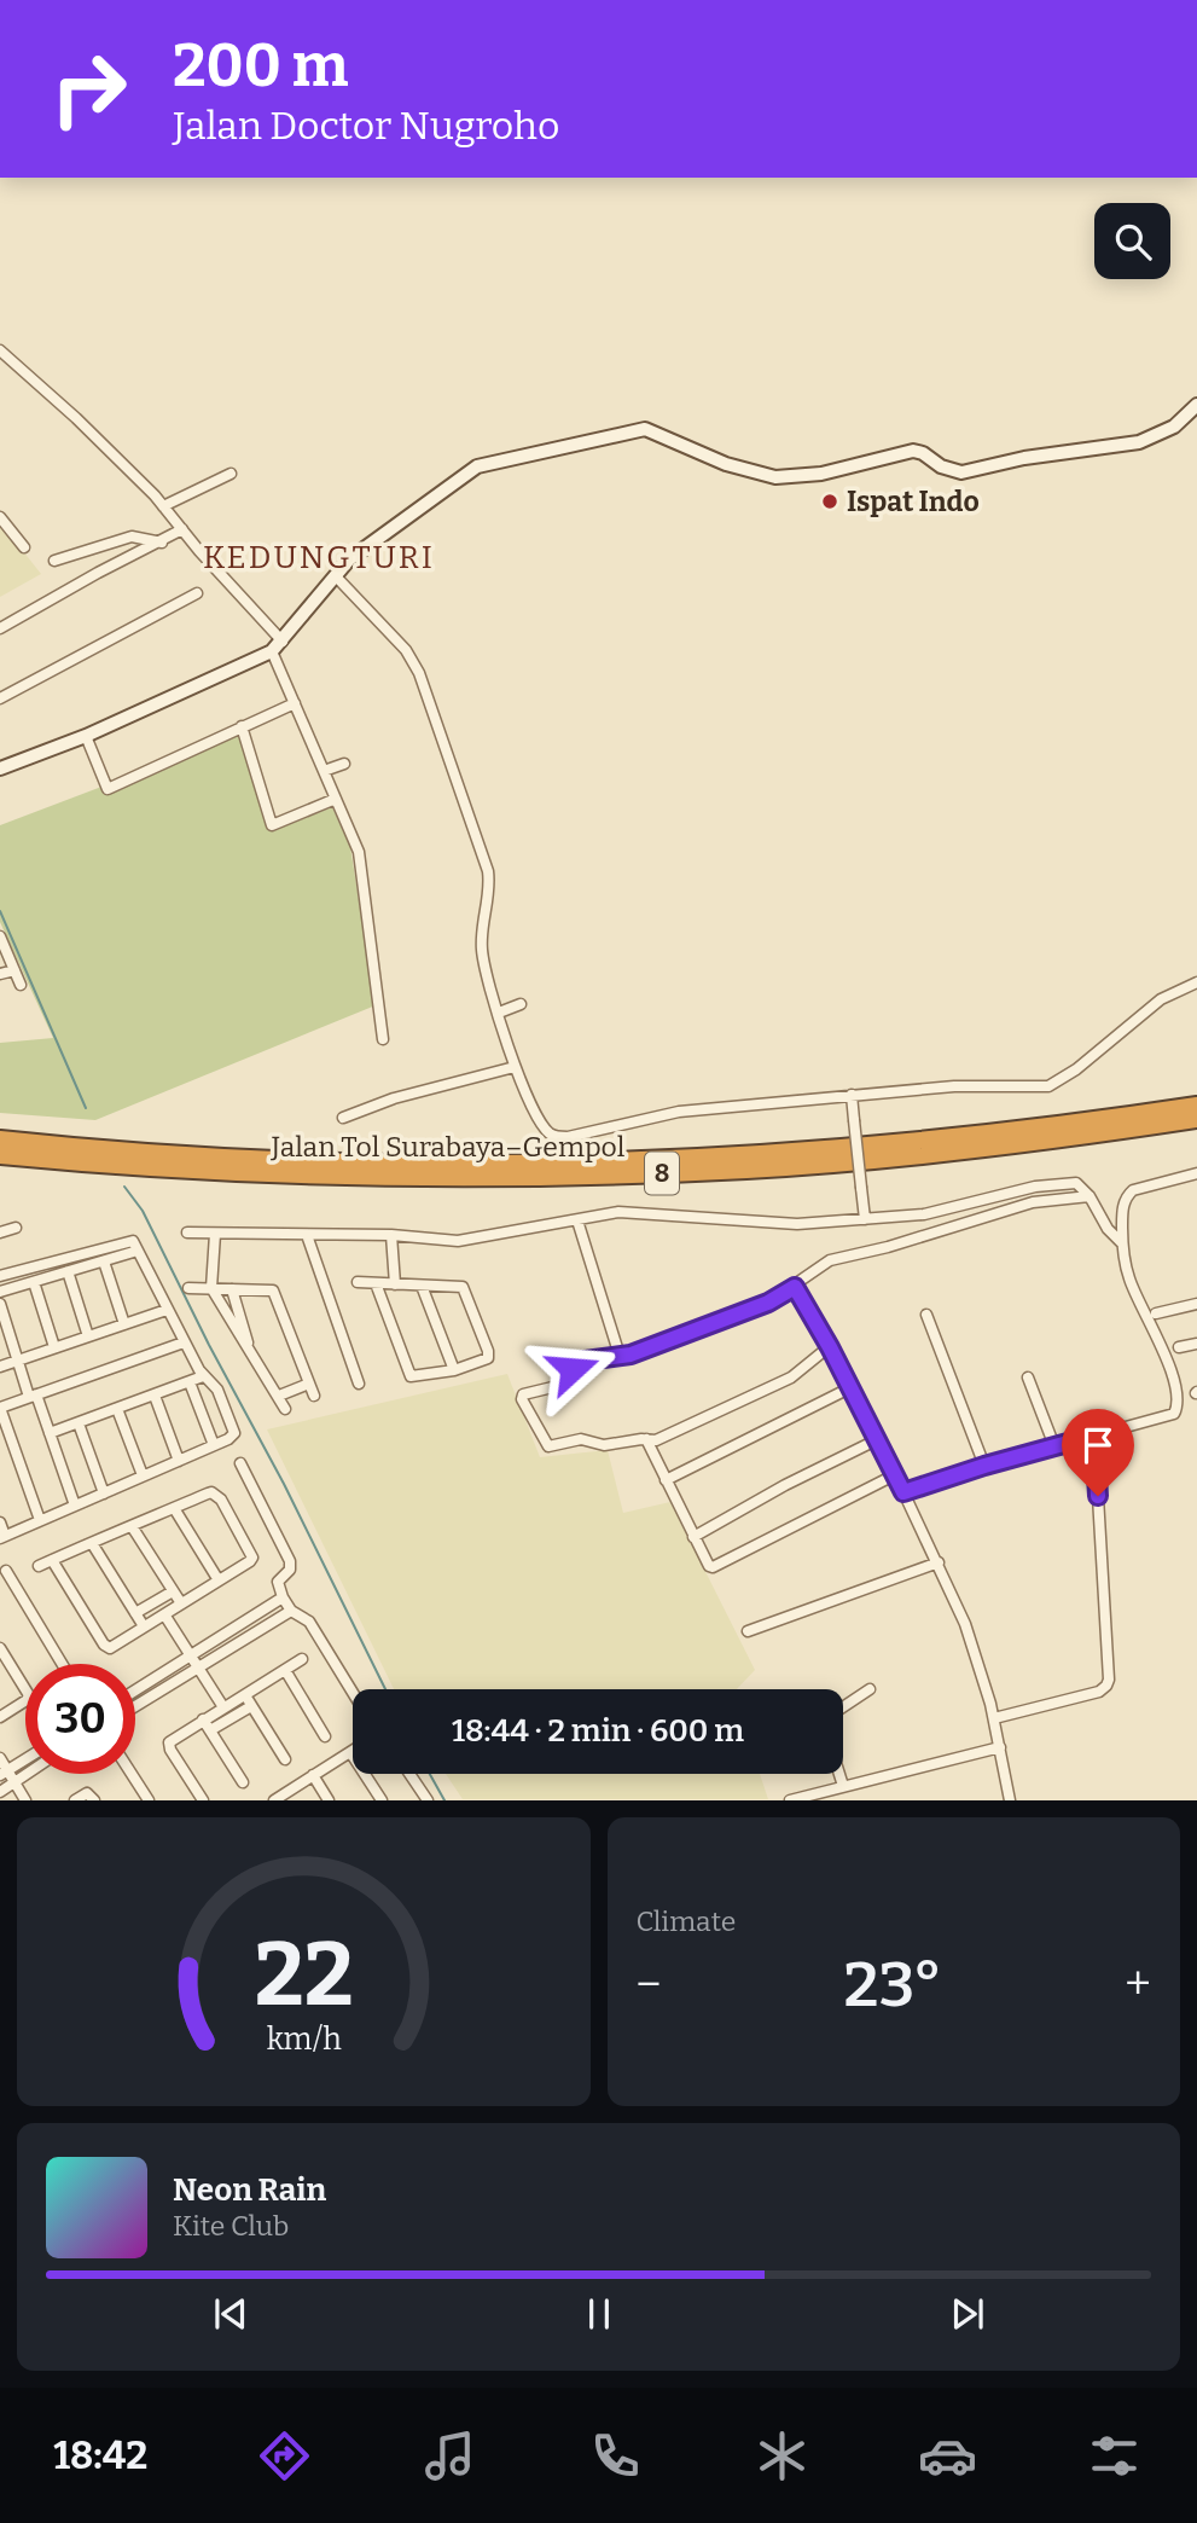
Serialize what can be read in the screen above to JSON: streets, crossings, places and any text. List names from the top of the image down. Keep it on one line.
{"streets":{"highway":["Jalan Tol Surabaya–Gempol","8"]},"districts":["KEDUNGTURI"],"places":["Ispat Indo"],"page":{"turn":["200 m","Jalan Doctor Nugroho"],"limit":"30","trip":"18:44 · 2 min · 600 m","tile":"Climate","heat":["−","23°","+"],"song":["Neon Rain","Kite Club"],"tabs":"18:42","gauge":["22","km/h"]}}
